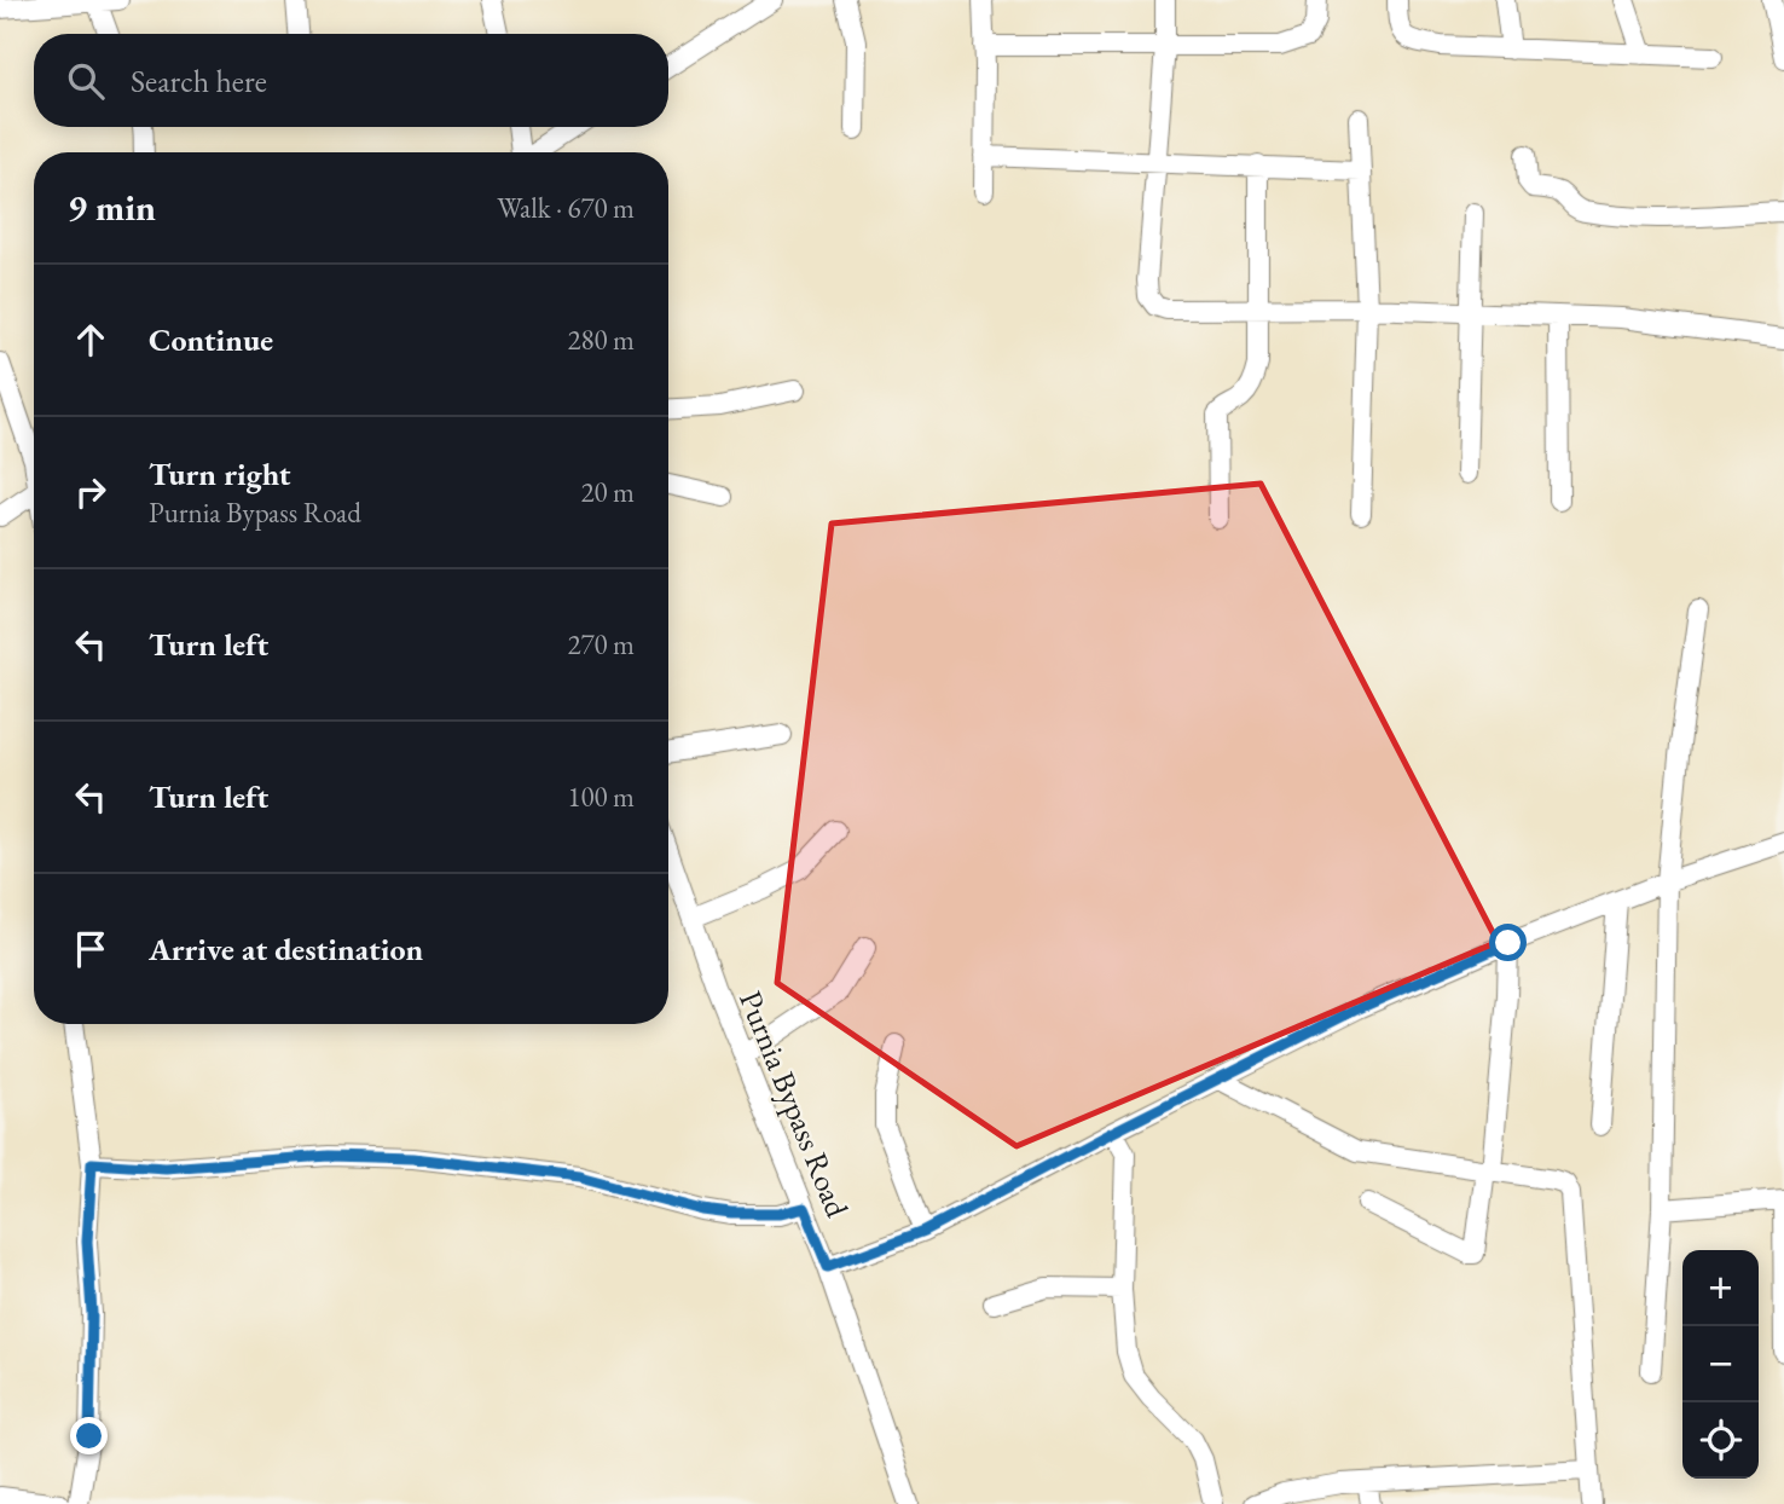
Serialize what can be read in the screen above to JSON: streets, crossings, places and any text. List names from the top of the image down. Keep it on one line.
{"streets":{"street":["Purnia Bypass Road"]},"page":{"search":"Search here","heading":["9 min","Walk · 670 m"],"list":[["Continue","280 m"],["Turn right","Purnia Bypass Road","20 m"],["Turn left","270 m"],["Turn left","100 m"],"Arrive at destination"],"map_buttons":["+","−"]}}
